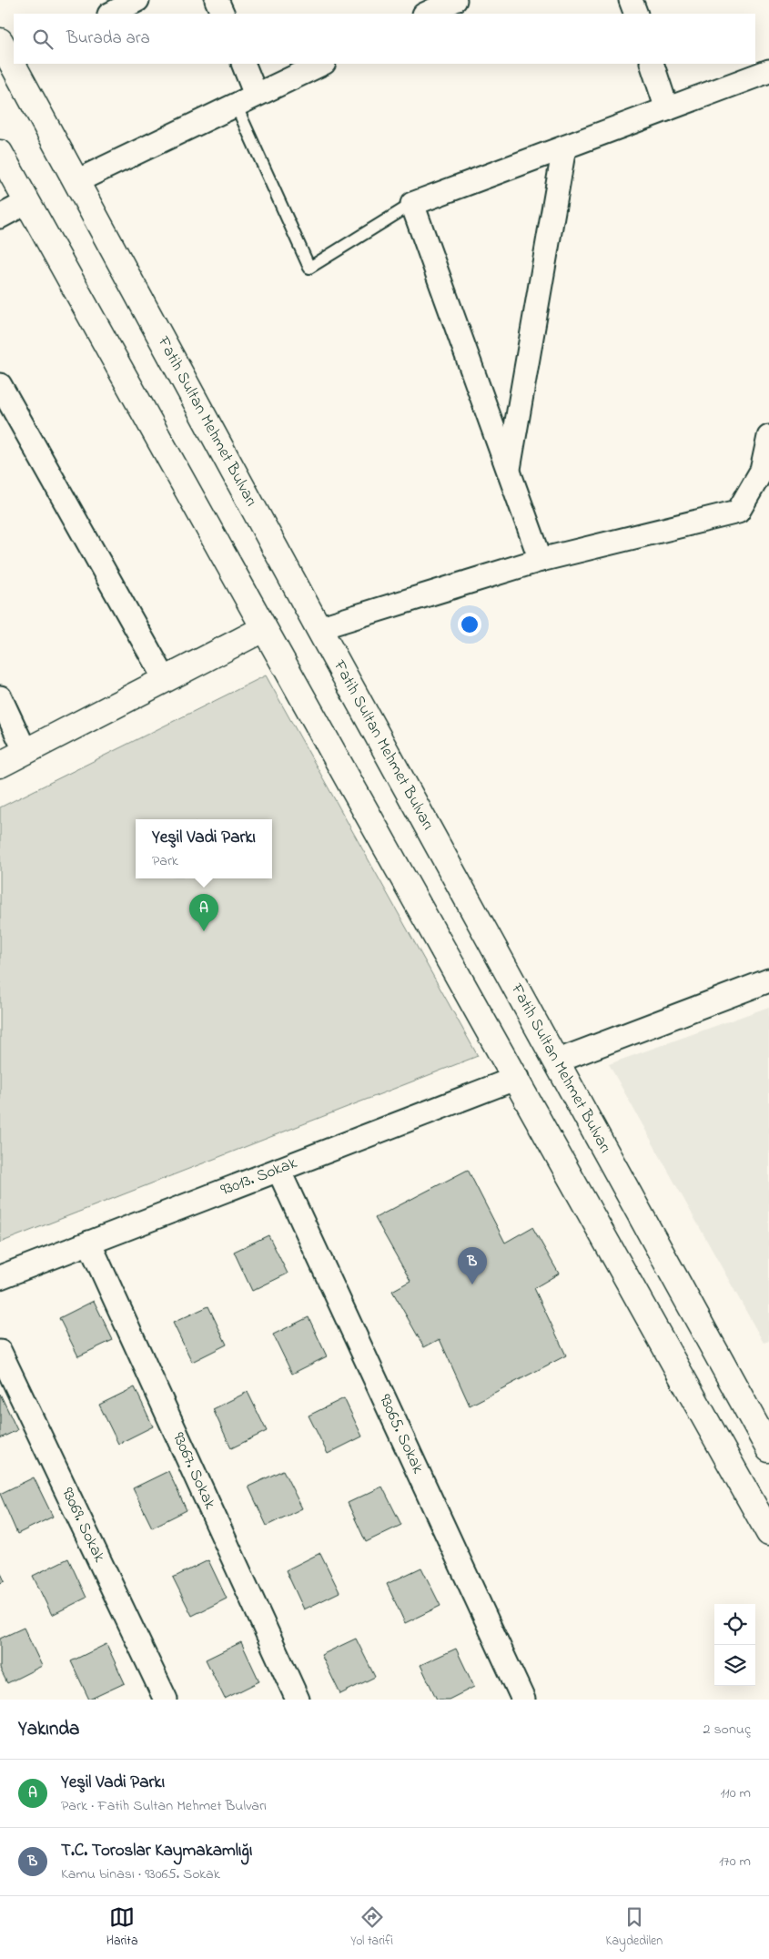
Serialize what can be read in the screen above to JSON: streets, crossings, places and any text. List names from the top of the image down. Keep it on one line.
{"streets":{"street":["Fatih Sultan Mehmet Bulvarı","93013. Sokak","93065. Sokak","93067. Sokak","93069. Sokak"]},"crossings":[["93013. Sokak","93065. Sokak"],["93013. Sokak","93067. Sokak"]],"page":{"search":"Burada ara","popup":["Yeşil Vadi Parkı","Park"],"pins":["A","B"],"heading":["Yakında","2 sonuç"],"list":[{"mark":"A","name":"Yeşil Vadi Parkı","note":"Park · Fatih Sultan Mehmet Bulvarı","value":"110 m"},{"mark":"B","name":"T.C. Toroslar Kaymakamlığı","note":"Kamu binası · 93065. Sokak","value":"170 m"}],"nav":["Harita","Yol tarifi","Kaydedilen"]}}
